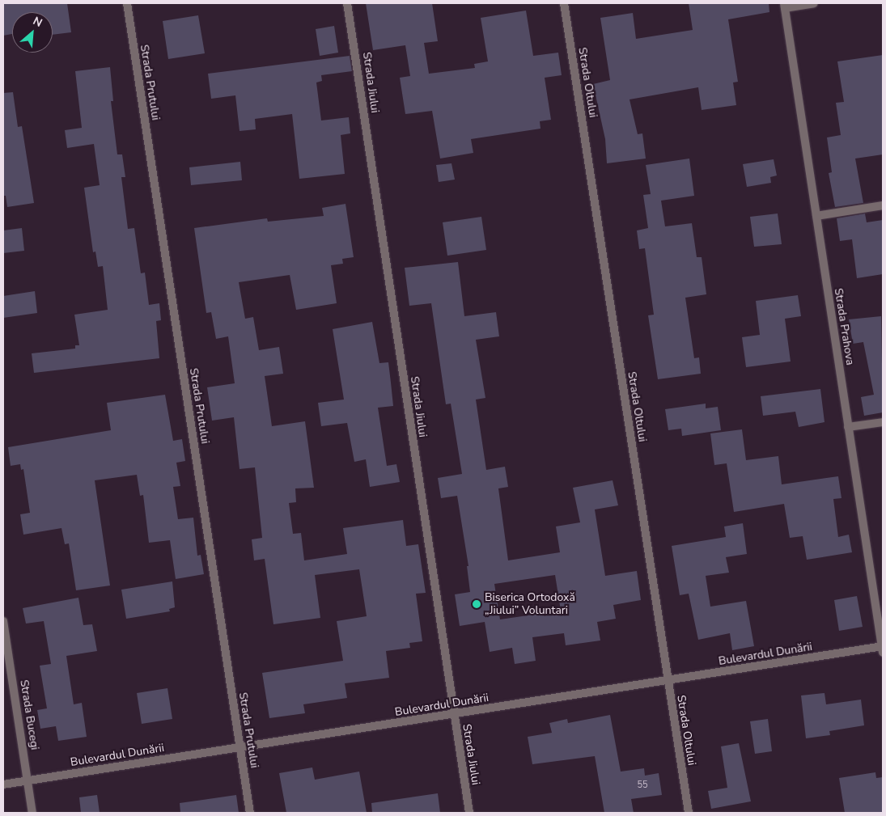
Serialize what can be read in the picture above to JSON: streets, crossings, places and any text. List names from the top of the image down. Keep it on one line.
{"streets":{"street":["Strada Prutului","Strada Jiului","Strada Oltului","Strada Prahova","Bulevardul Dunării","Strada Bucegi"]},"crossings":[["Strada Prutului","Bulevardul Dunării"],["Strada Jiului","Bulevardul Dunării"],["Strada Oltului","Bulevardul Dunării"],["Strada Prahova","Bulevardul Dunării"],["Bulevardul Dunării","Strada Bucegi"]],"places":["Biserica Ortodoxă „Jiului” Voluntari"],"house_numbers":["55"],"north":"top right"}
